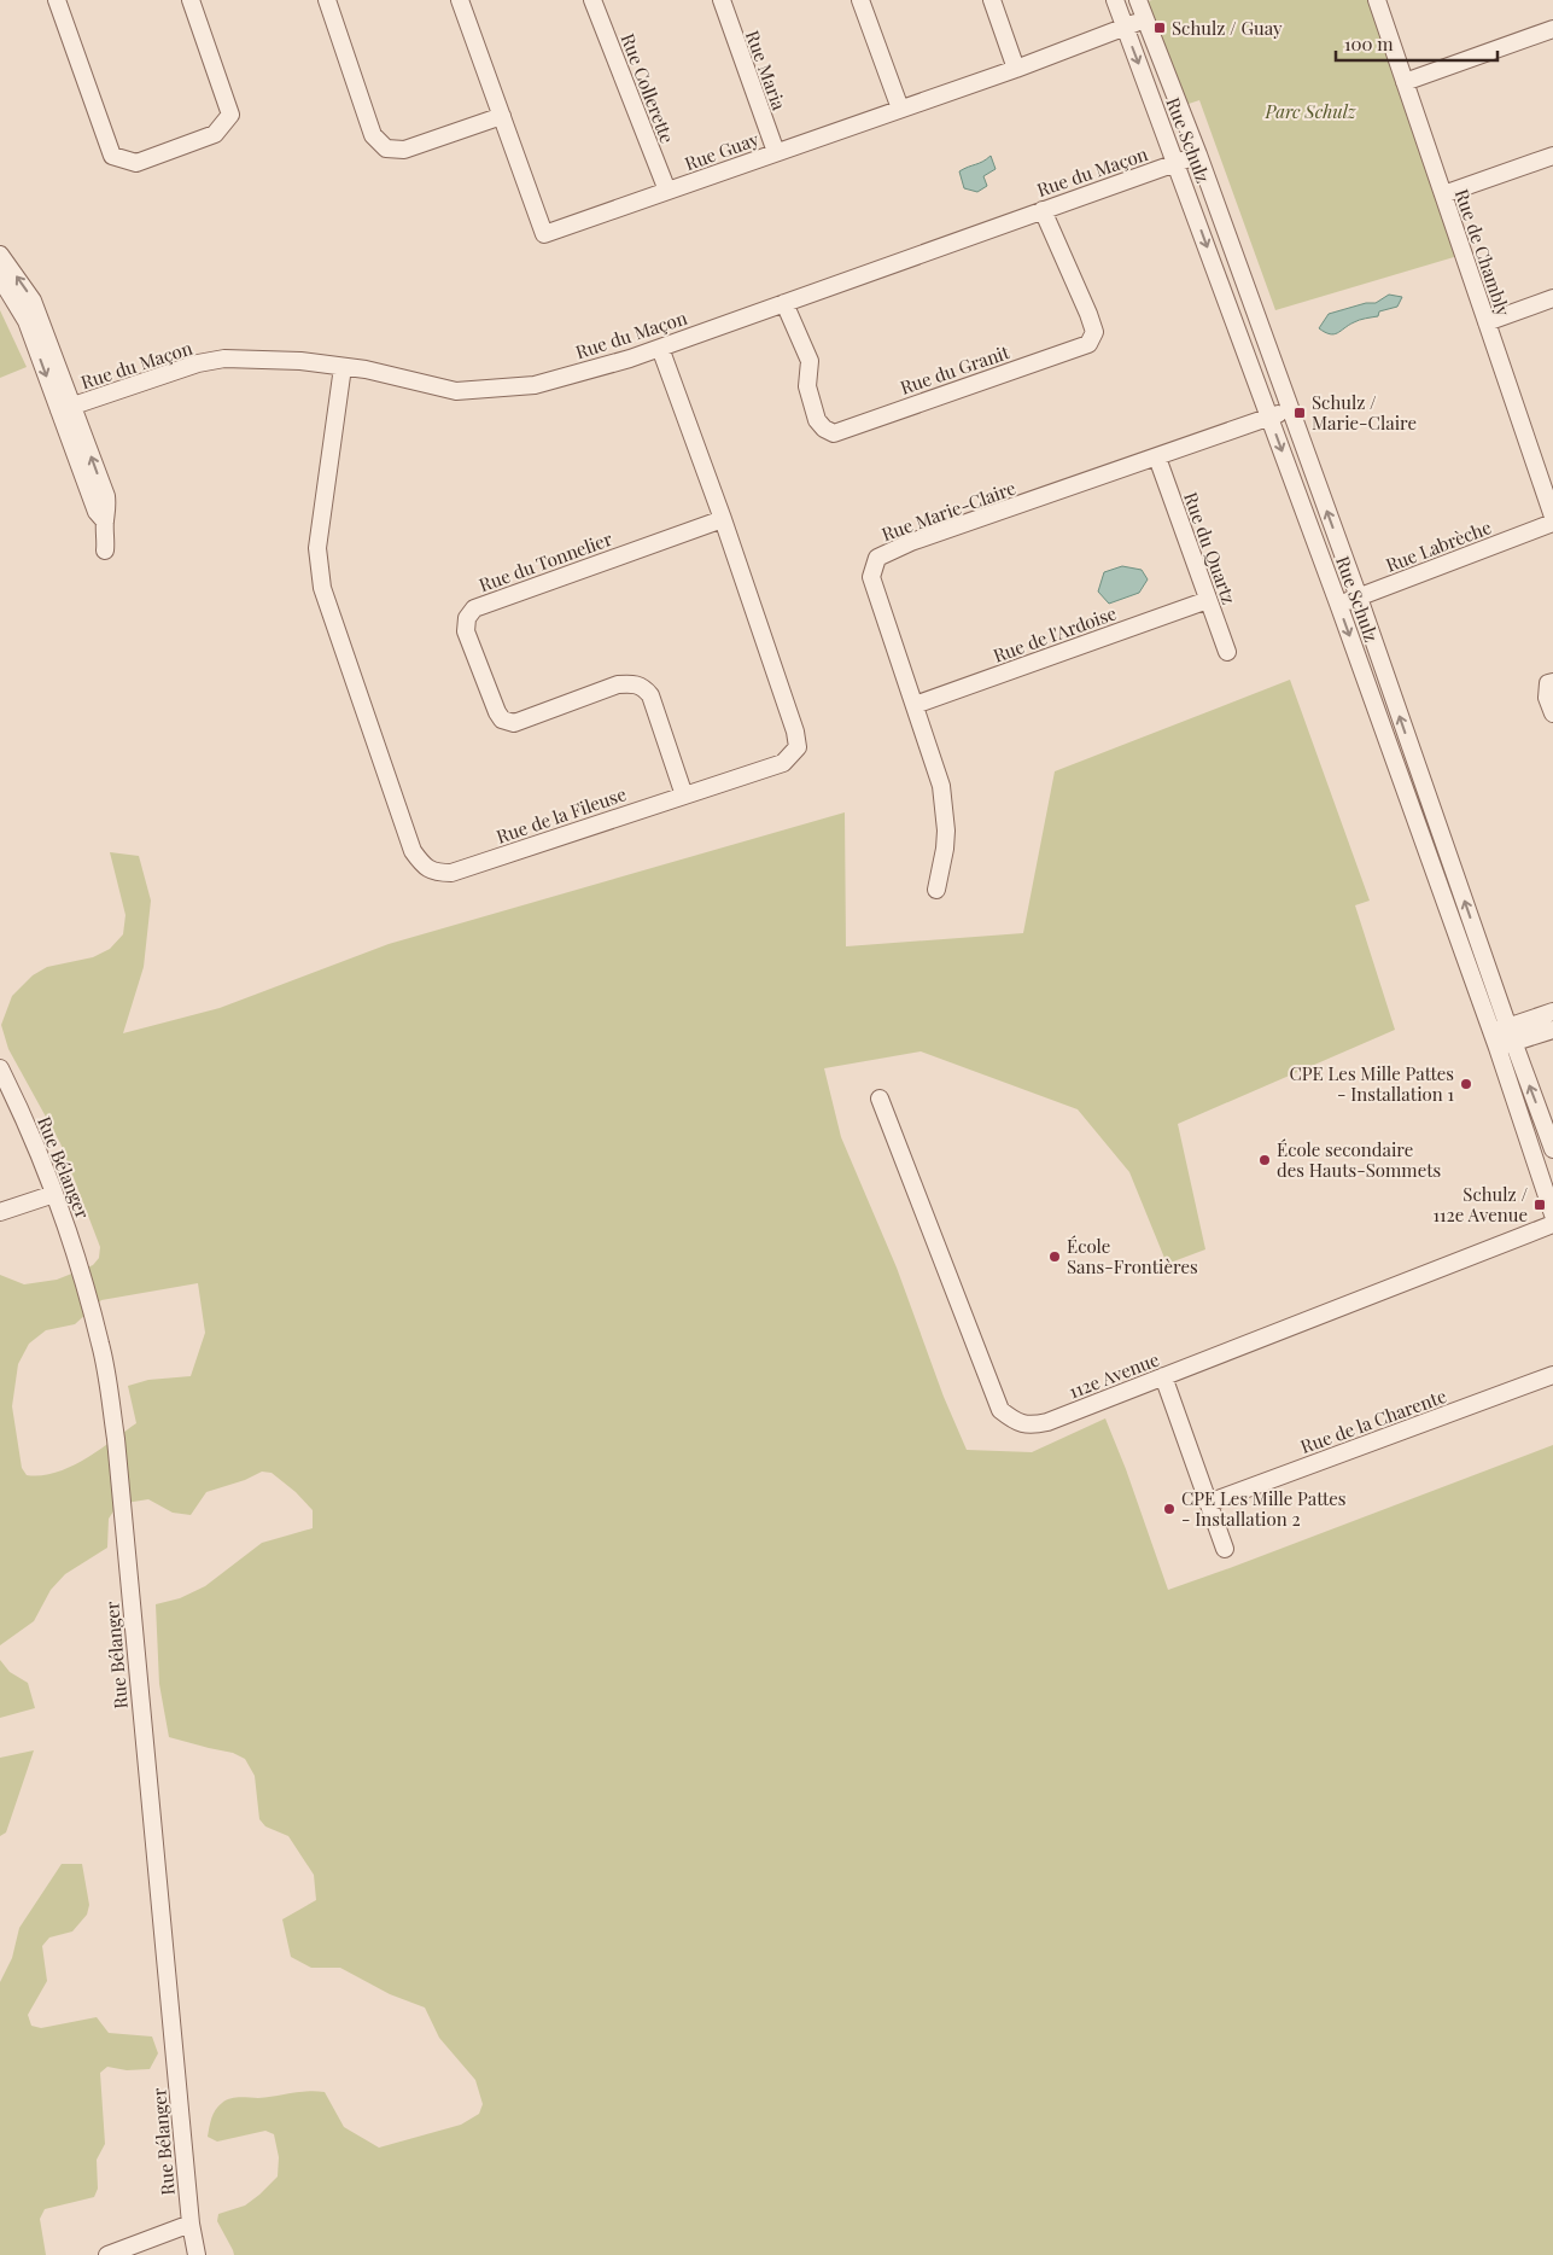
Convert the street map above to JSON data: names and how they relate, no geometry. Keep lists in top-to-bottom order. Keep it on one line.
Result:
{"streets":{"street":["Rue Maria","Rue Collerette","Rue Schulz","Rue Guay","Rue du Maçon","Rue de Chambly","Rue du Granit","Rue Marie-Claire","Rue Labrèche","Rue du Quartz","Rue du Tonnelier","Rue de l'Ardoise","Rue de la Fileuse","Rue Bélanger","112e Avenue","Rue de la Charente"]},"crossings":[["Rue Maria","Rue Guay"],["Rue Collerette","Rue Guay"],["Rue Schulz","Rue Guay"],["Rue Schulz","Rue du Maçon"],["Rue Schulz","Rue Marie-Claire"],["Rue Schulz","Rue Labrèche"],["Rue du Maçon","Rue du Granit"],["Rue du Maçon","Rue de la Fileuse"],["Rue Marie-Claire","Rue du Quartz"],["Rue Marie-Claire","Rue de l'Ardoise"],["Rue du Quartz","Rue de l'Ardoise"],["Rue du Tonnelier","Rue de la Fileuse"]],"parks":["Parc Schulz"],"places":{"transit":["Schulz / Guay","Schulz / Marie-Claire","Schulz / 112e Avenue"],"other":["CPE Les Mille Pattes - Installation 1","École secondaire des Hauts-Sommets","École Sans-Frontières","CPE Les Mille Pattes - Installation 2"]},"scale_bar":"100 m"}
